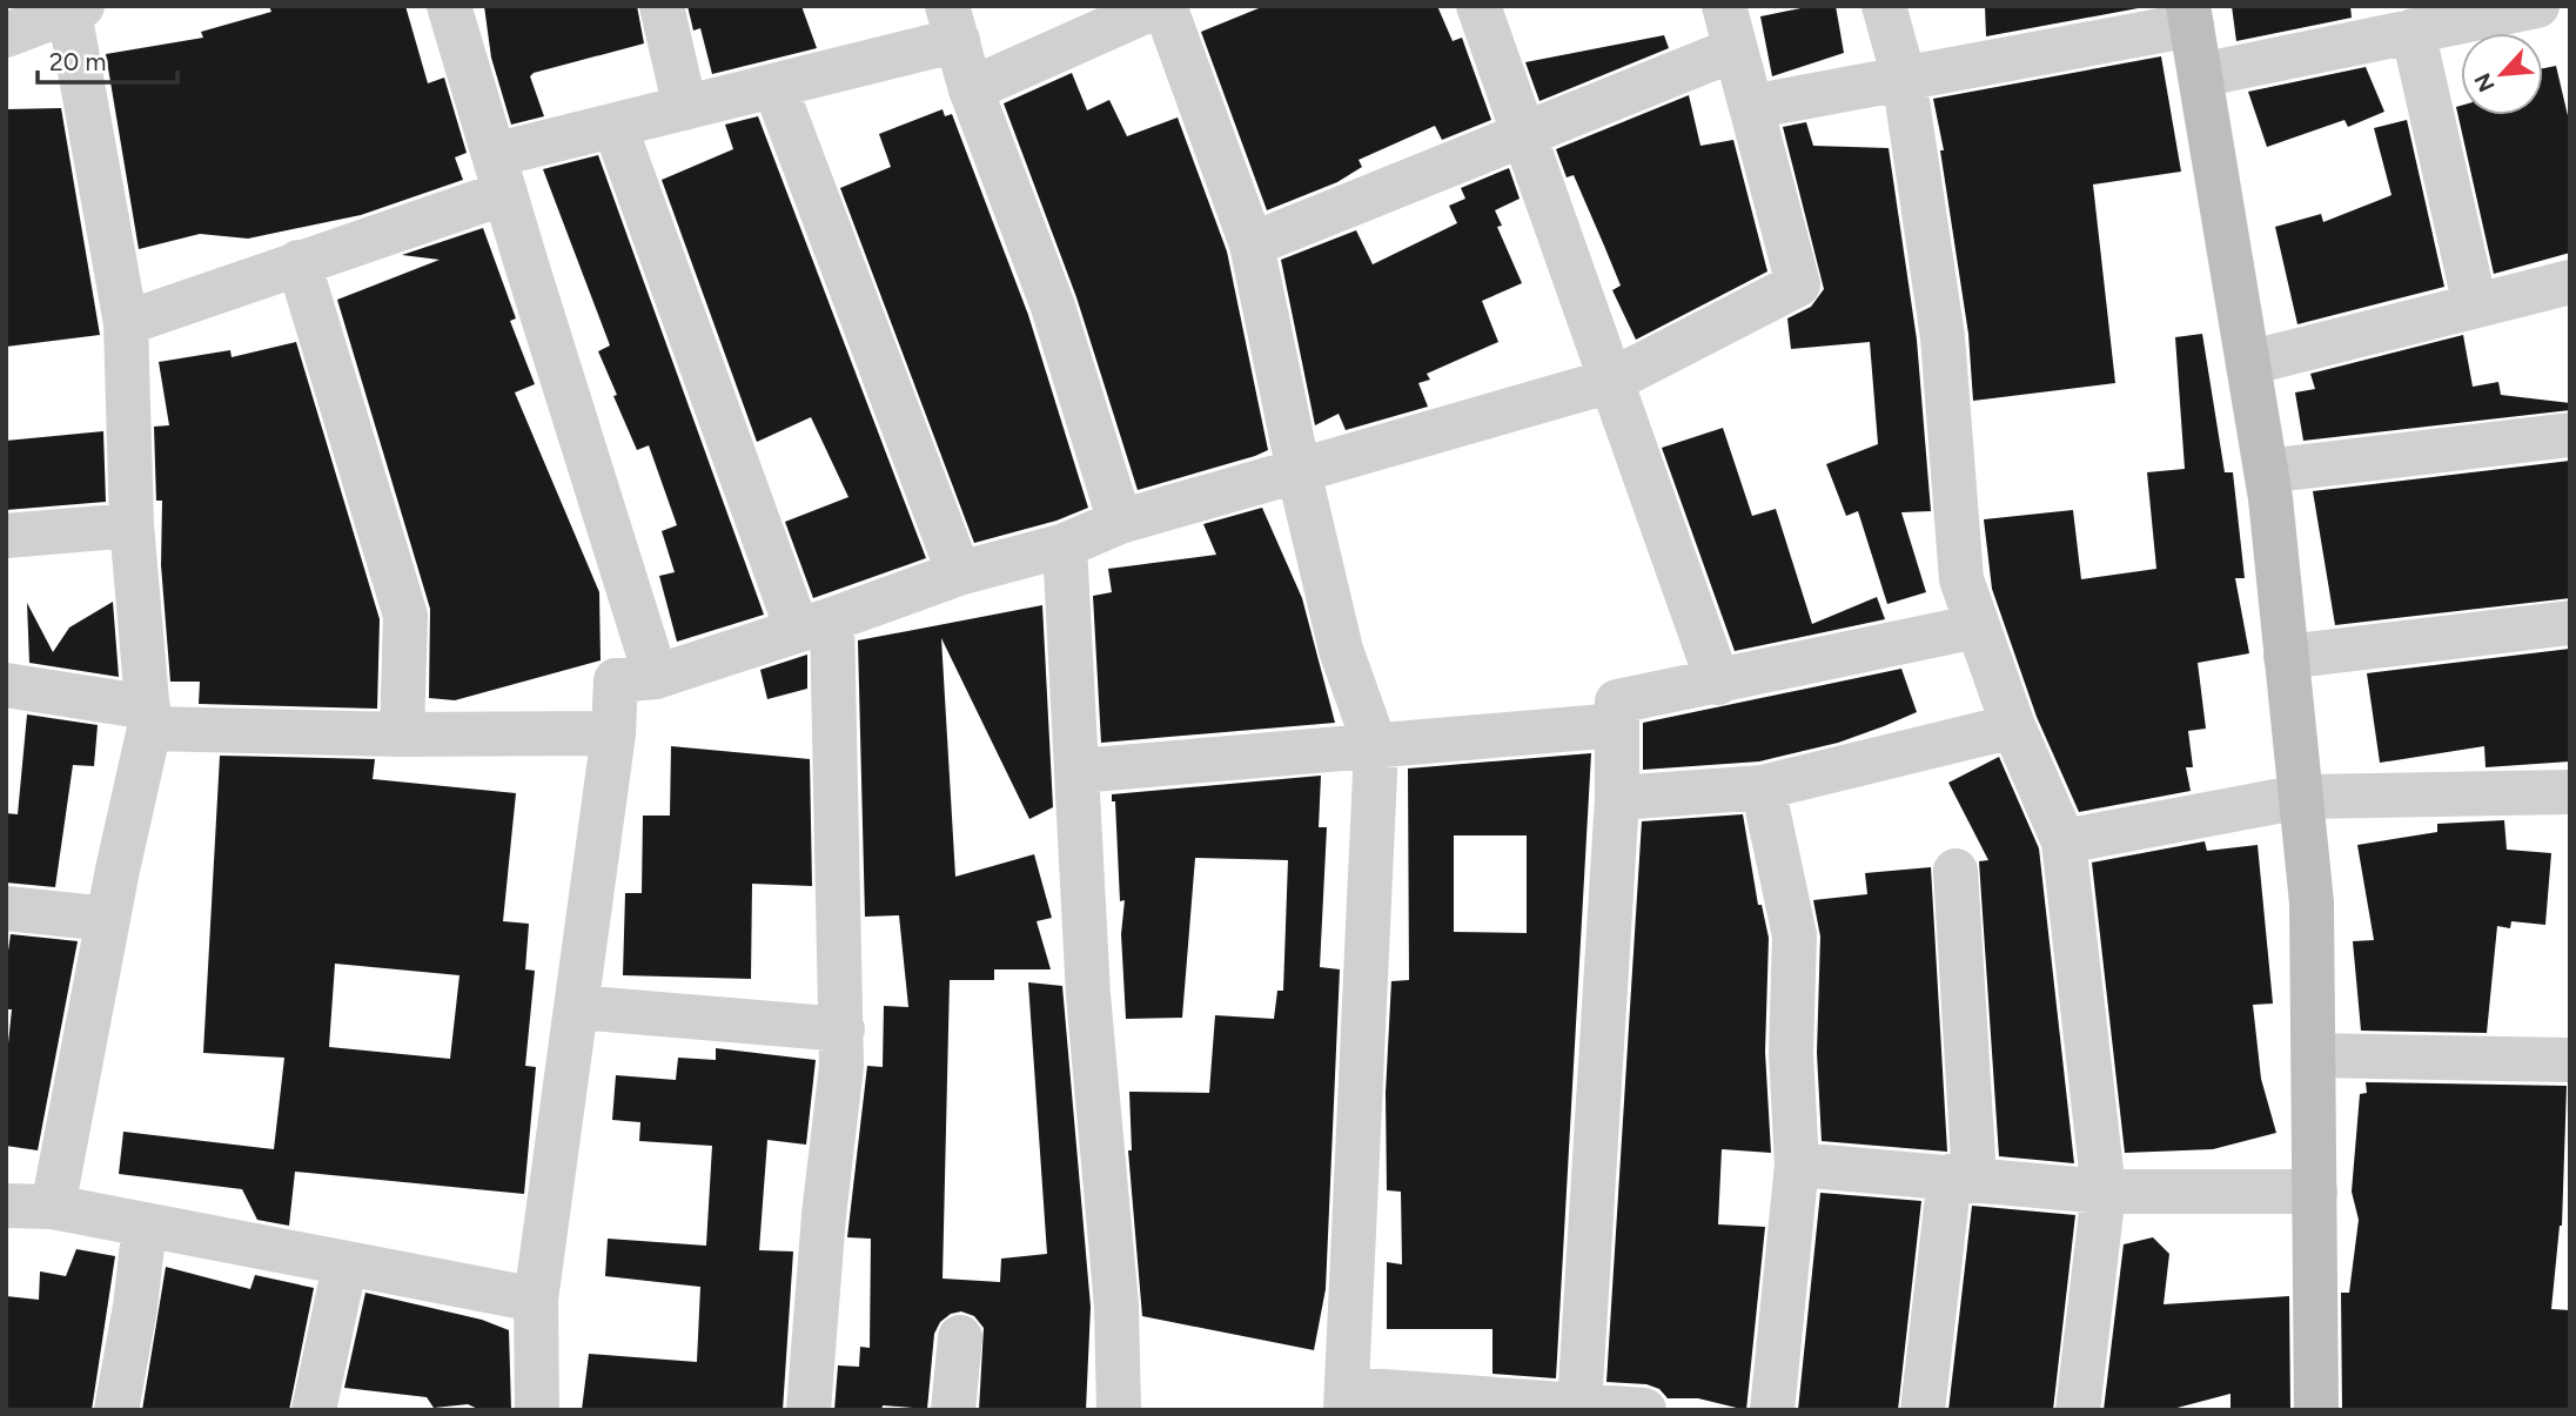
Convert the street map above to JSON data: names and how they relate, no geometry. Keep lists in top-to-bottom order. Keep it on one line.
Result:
{"scale_bar":"20 m","north":"bottom left"}
